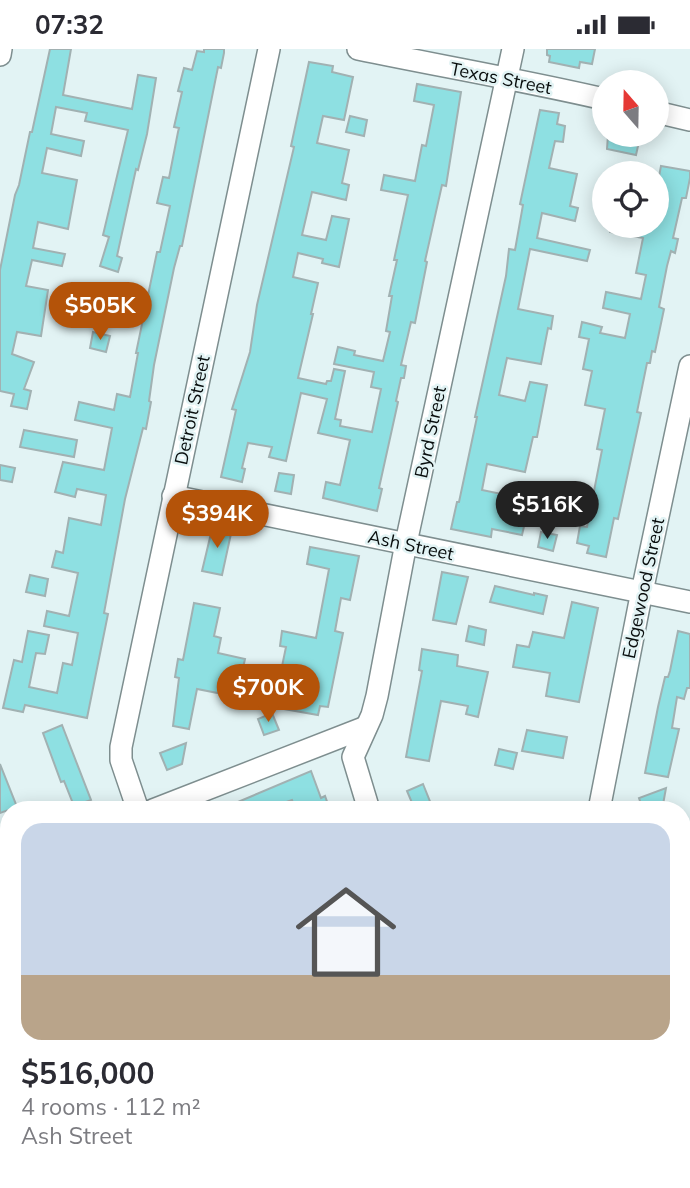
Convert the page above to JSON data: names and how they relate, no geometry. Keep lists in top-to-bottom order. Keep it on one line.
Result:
{"streets":{"street":["Texas Street","Detroit Street","Byrd Street","Ash Street","Edgewood Street"]},"crossings":[["Texas Street","Byrd Street"],["Detroit Street","Ash Street"],["Byrd Street","Ash Street"],["Ash Street","Edgewood Street"]],"north":"top","page":{"status":"07:32","price":["$505K","$516K","$394K","$700K"],"list":[{"name":"$516,000","note":"4 rooms · 112 m² · Ash Street"}]}}
